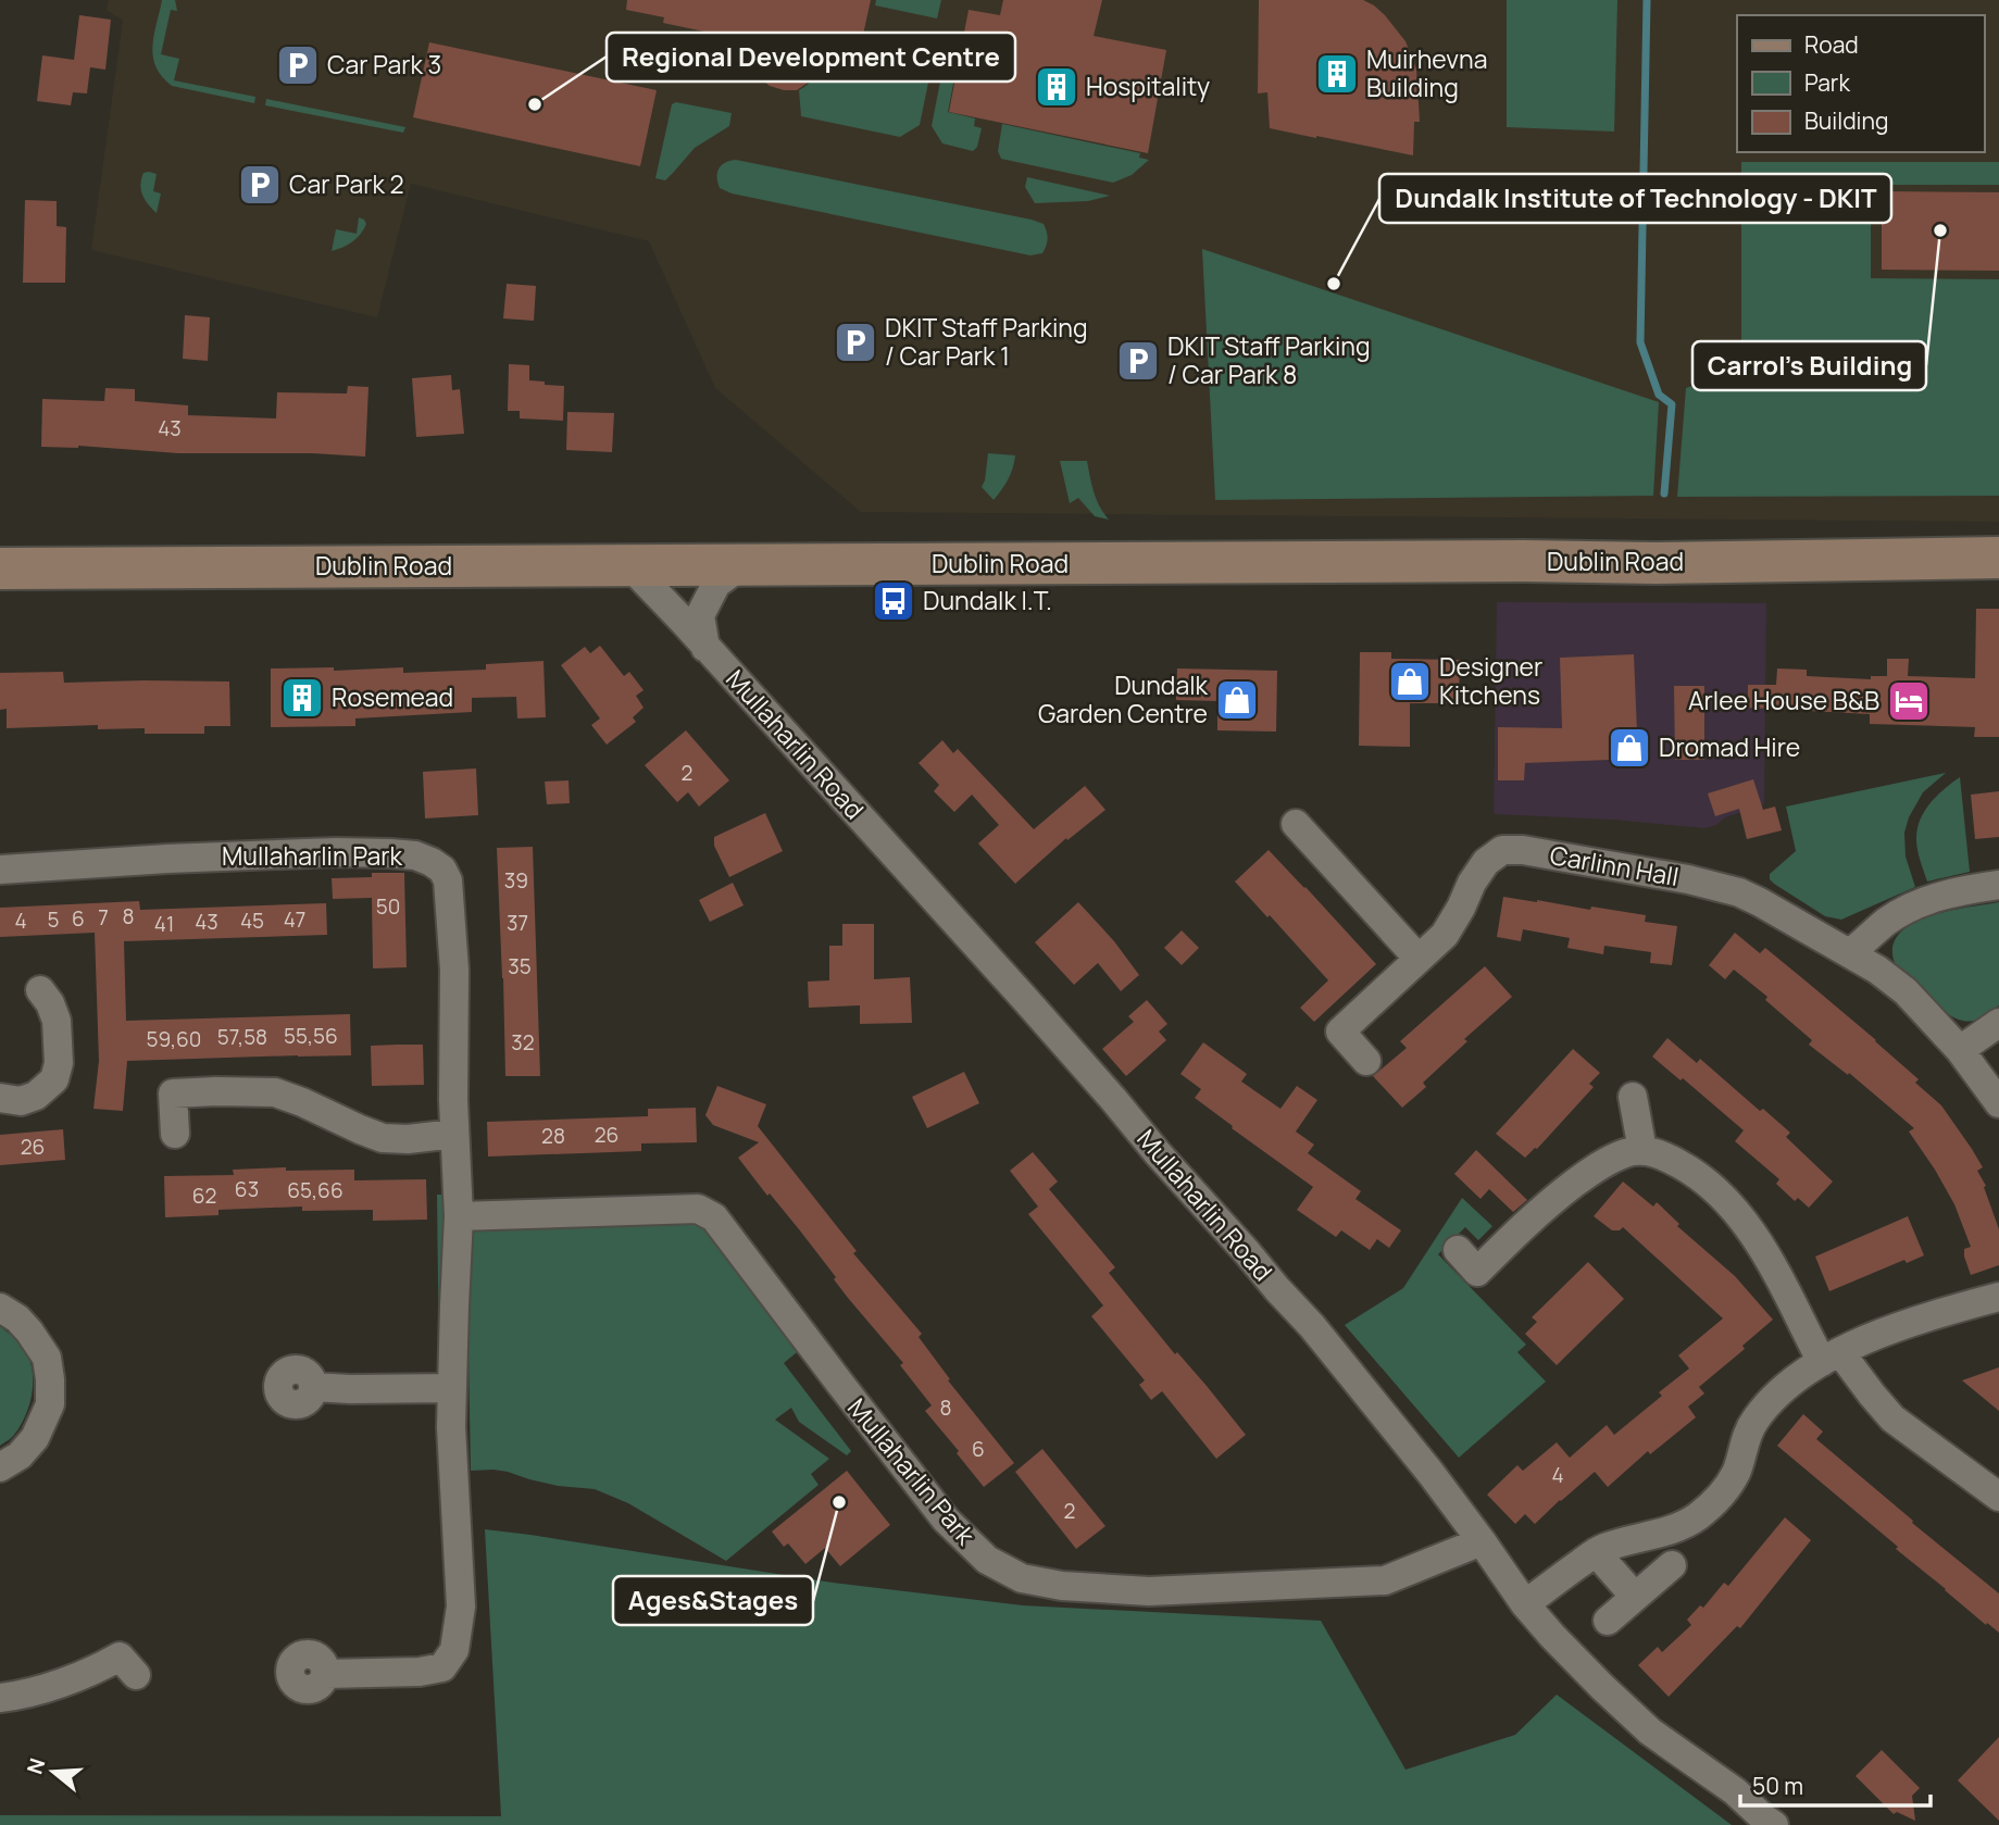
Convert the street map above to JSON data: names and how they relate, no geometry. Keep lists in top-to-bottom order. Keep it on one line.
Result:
{"streets":{"main road":["Dublin Road"],"street":["Mullaharlin Road","Mullaharlin Park","Carlinn Hall"]},"crossings":[["Dublin Road","Mullaharlin Road"],["Mullaharlin Road","Mullaharlin Park"]],"places":{"parking":["Car Park 3","Car Park 2","DKIT Staff Parking / Car Park 1","DKIT Staff Parking / Car Park 8"],"building":["Muirhevna Building","Hospitality","Rosemead"],"other":["Regional Development Centre","Carrol's Building","Dundalk Institute of Technology - DKIT","Ages&Stages"],"bus stop":["Dundalk I.T."],"shop":["Designer Kitchens","Dundalk Garden Centre","Dromad Hire"],"hotel":["Arlee House B&B"]},"house_numbers":["43","2","39","50","8","7","6","5","47","4","45","43","37","41","35","55,56","57,58","59,60","32","26","28","26","63","65,66","62","8","6","4","2"],"legend":["Road","Park","Building"],"scale_bar":"50 m","north":"left"}
